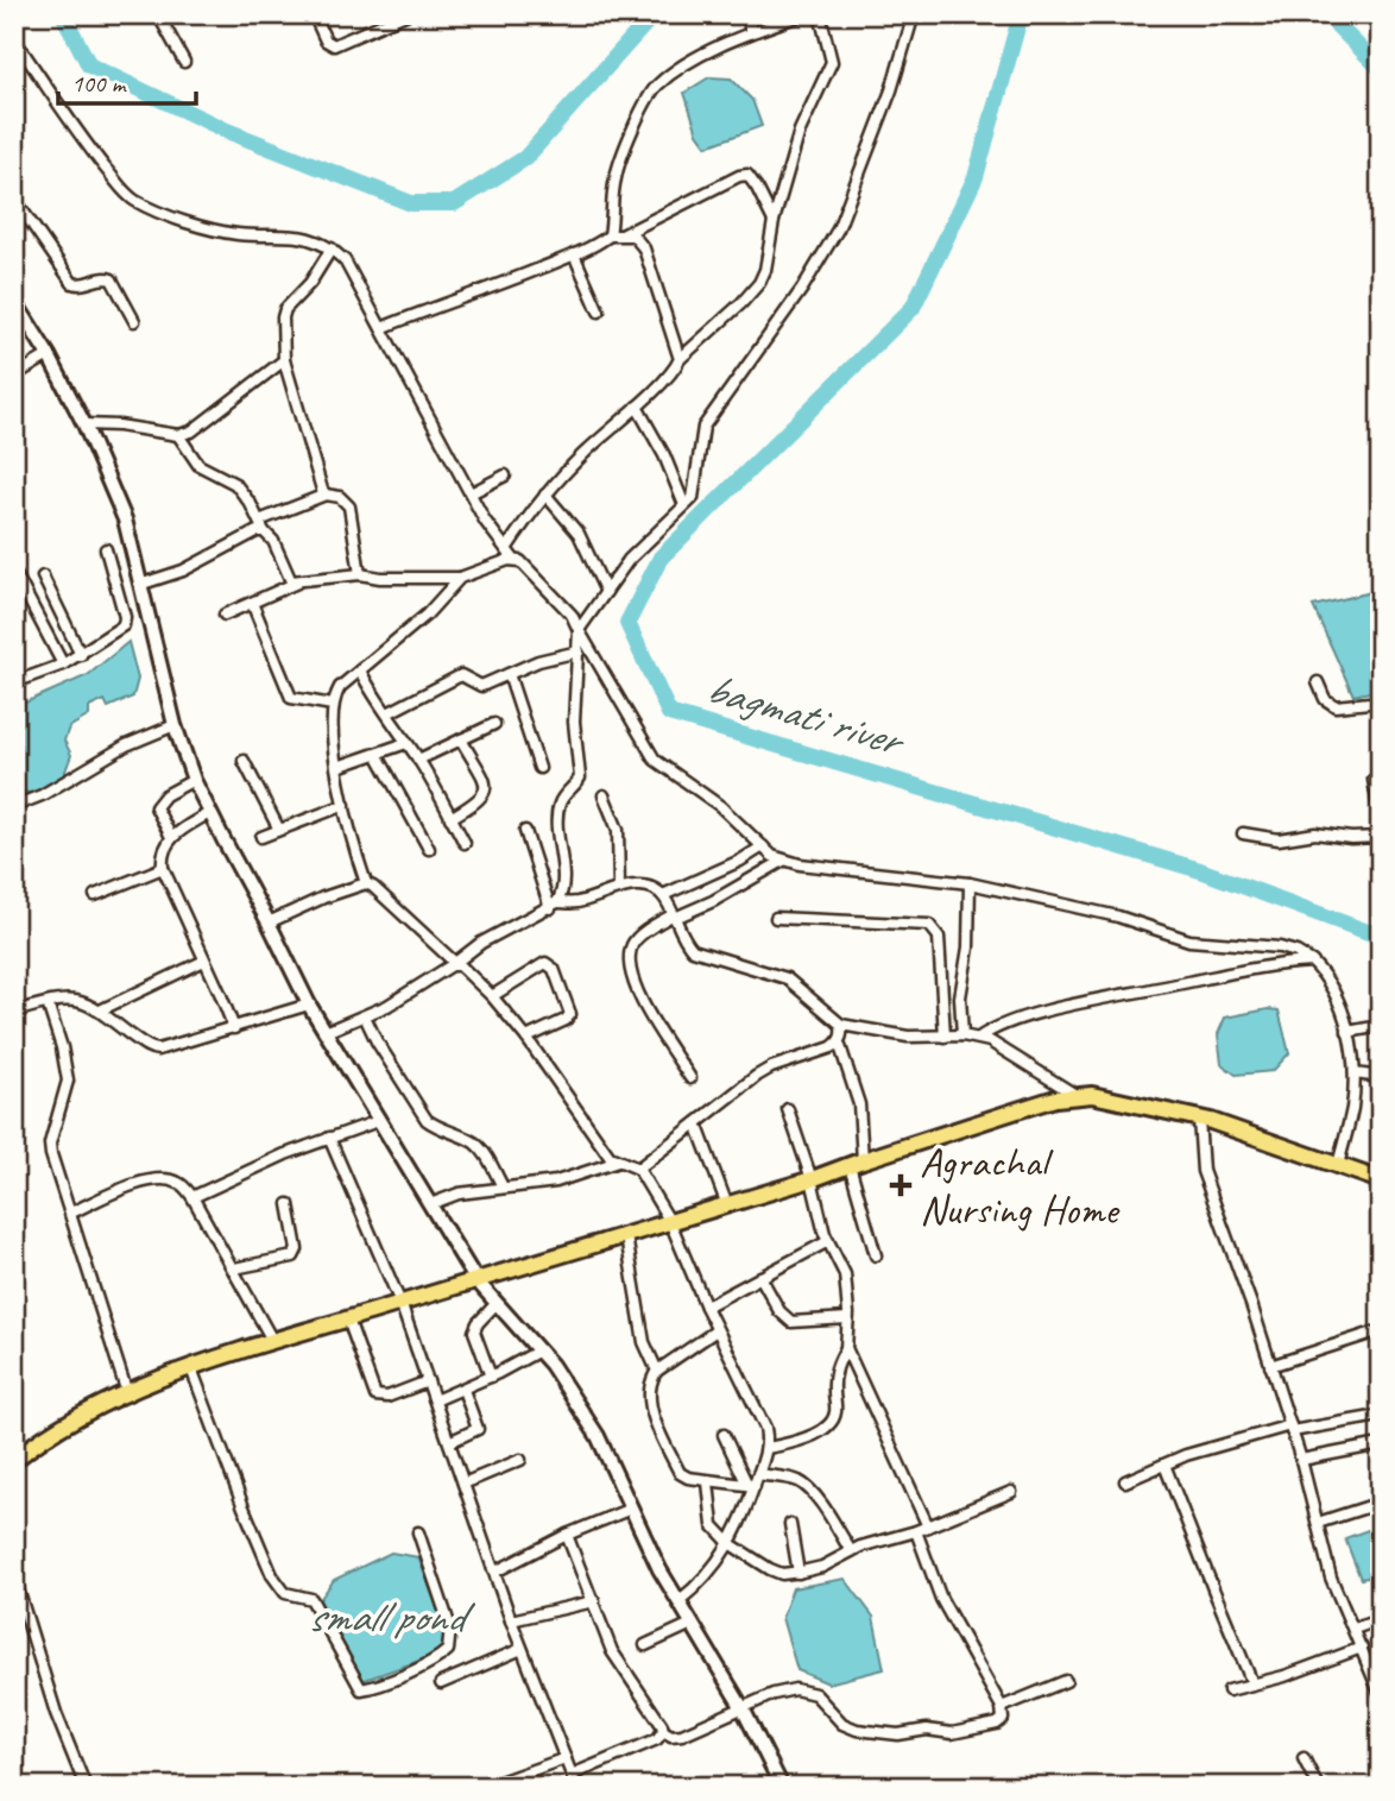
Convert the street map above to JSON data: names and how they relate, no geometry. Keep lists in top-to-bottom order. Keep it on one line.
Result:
{"water":["bagmati river","small pond"],"places":{"health":["Agrachal Nursing Home"]},"scale_bar":"100 m"}
